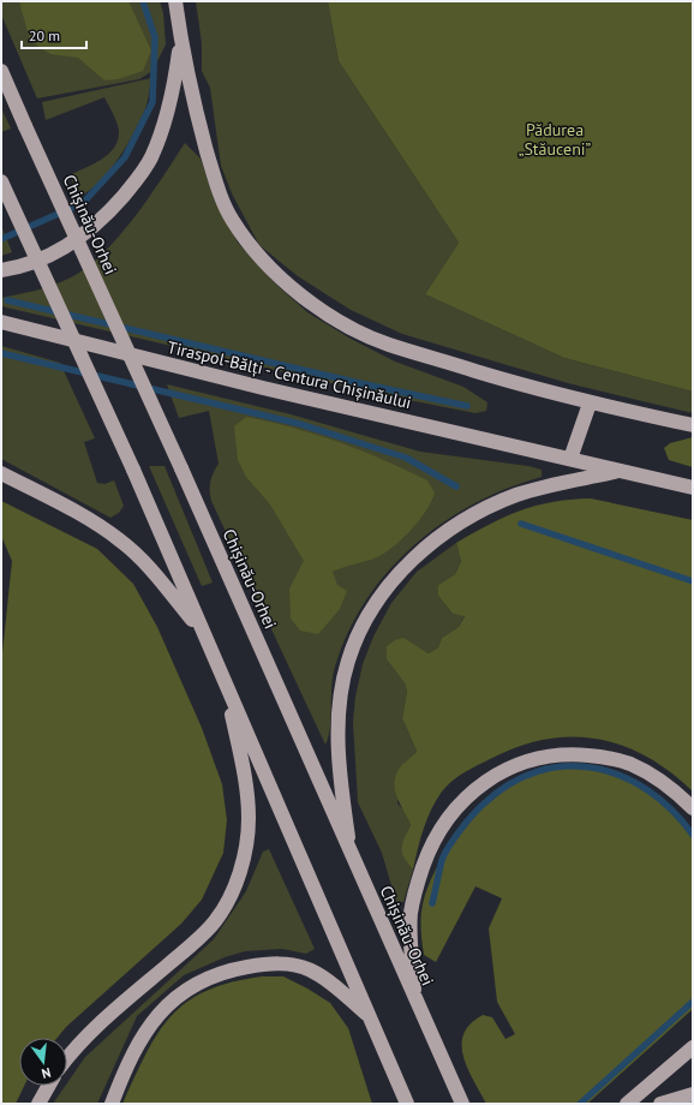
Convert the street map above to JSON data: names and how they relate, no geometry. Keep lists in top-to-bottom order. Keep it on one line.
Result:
{"streets":{"highway":["Chișinău-Orhei","Tiraspol-Bălți - Centura Chișinăului"]},"parks":["Pădurea „Stăuceni”"],"scale_bar":"20 m","north":"bottom"}
